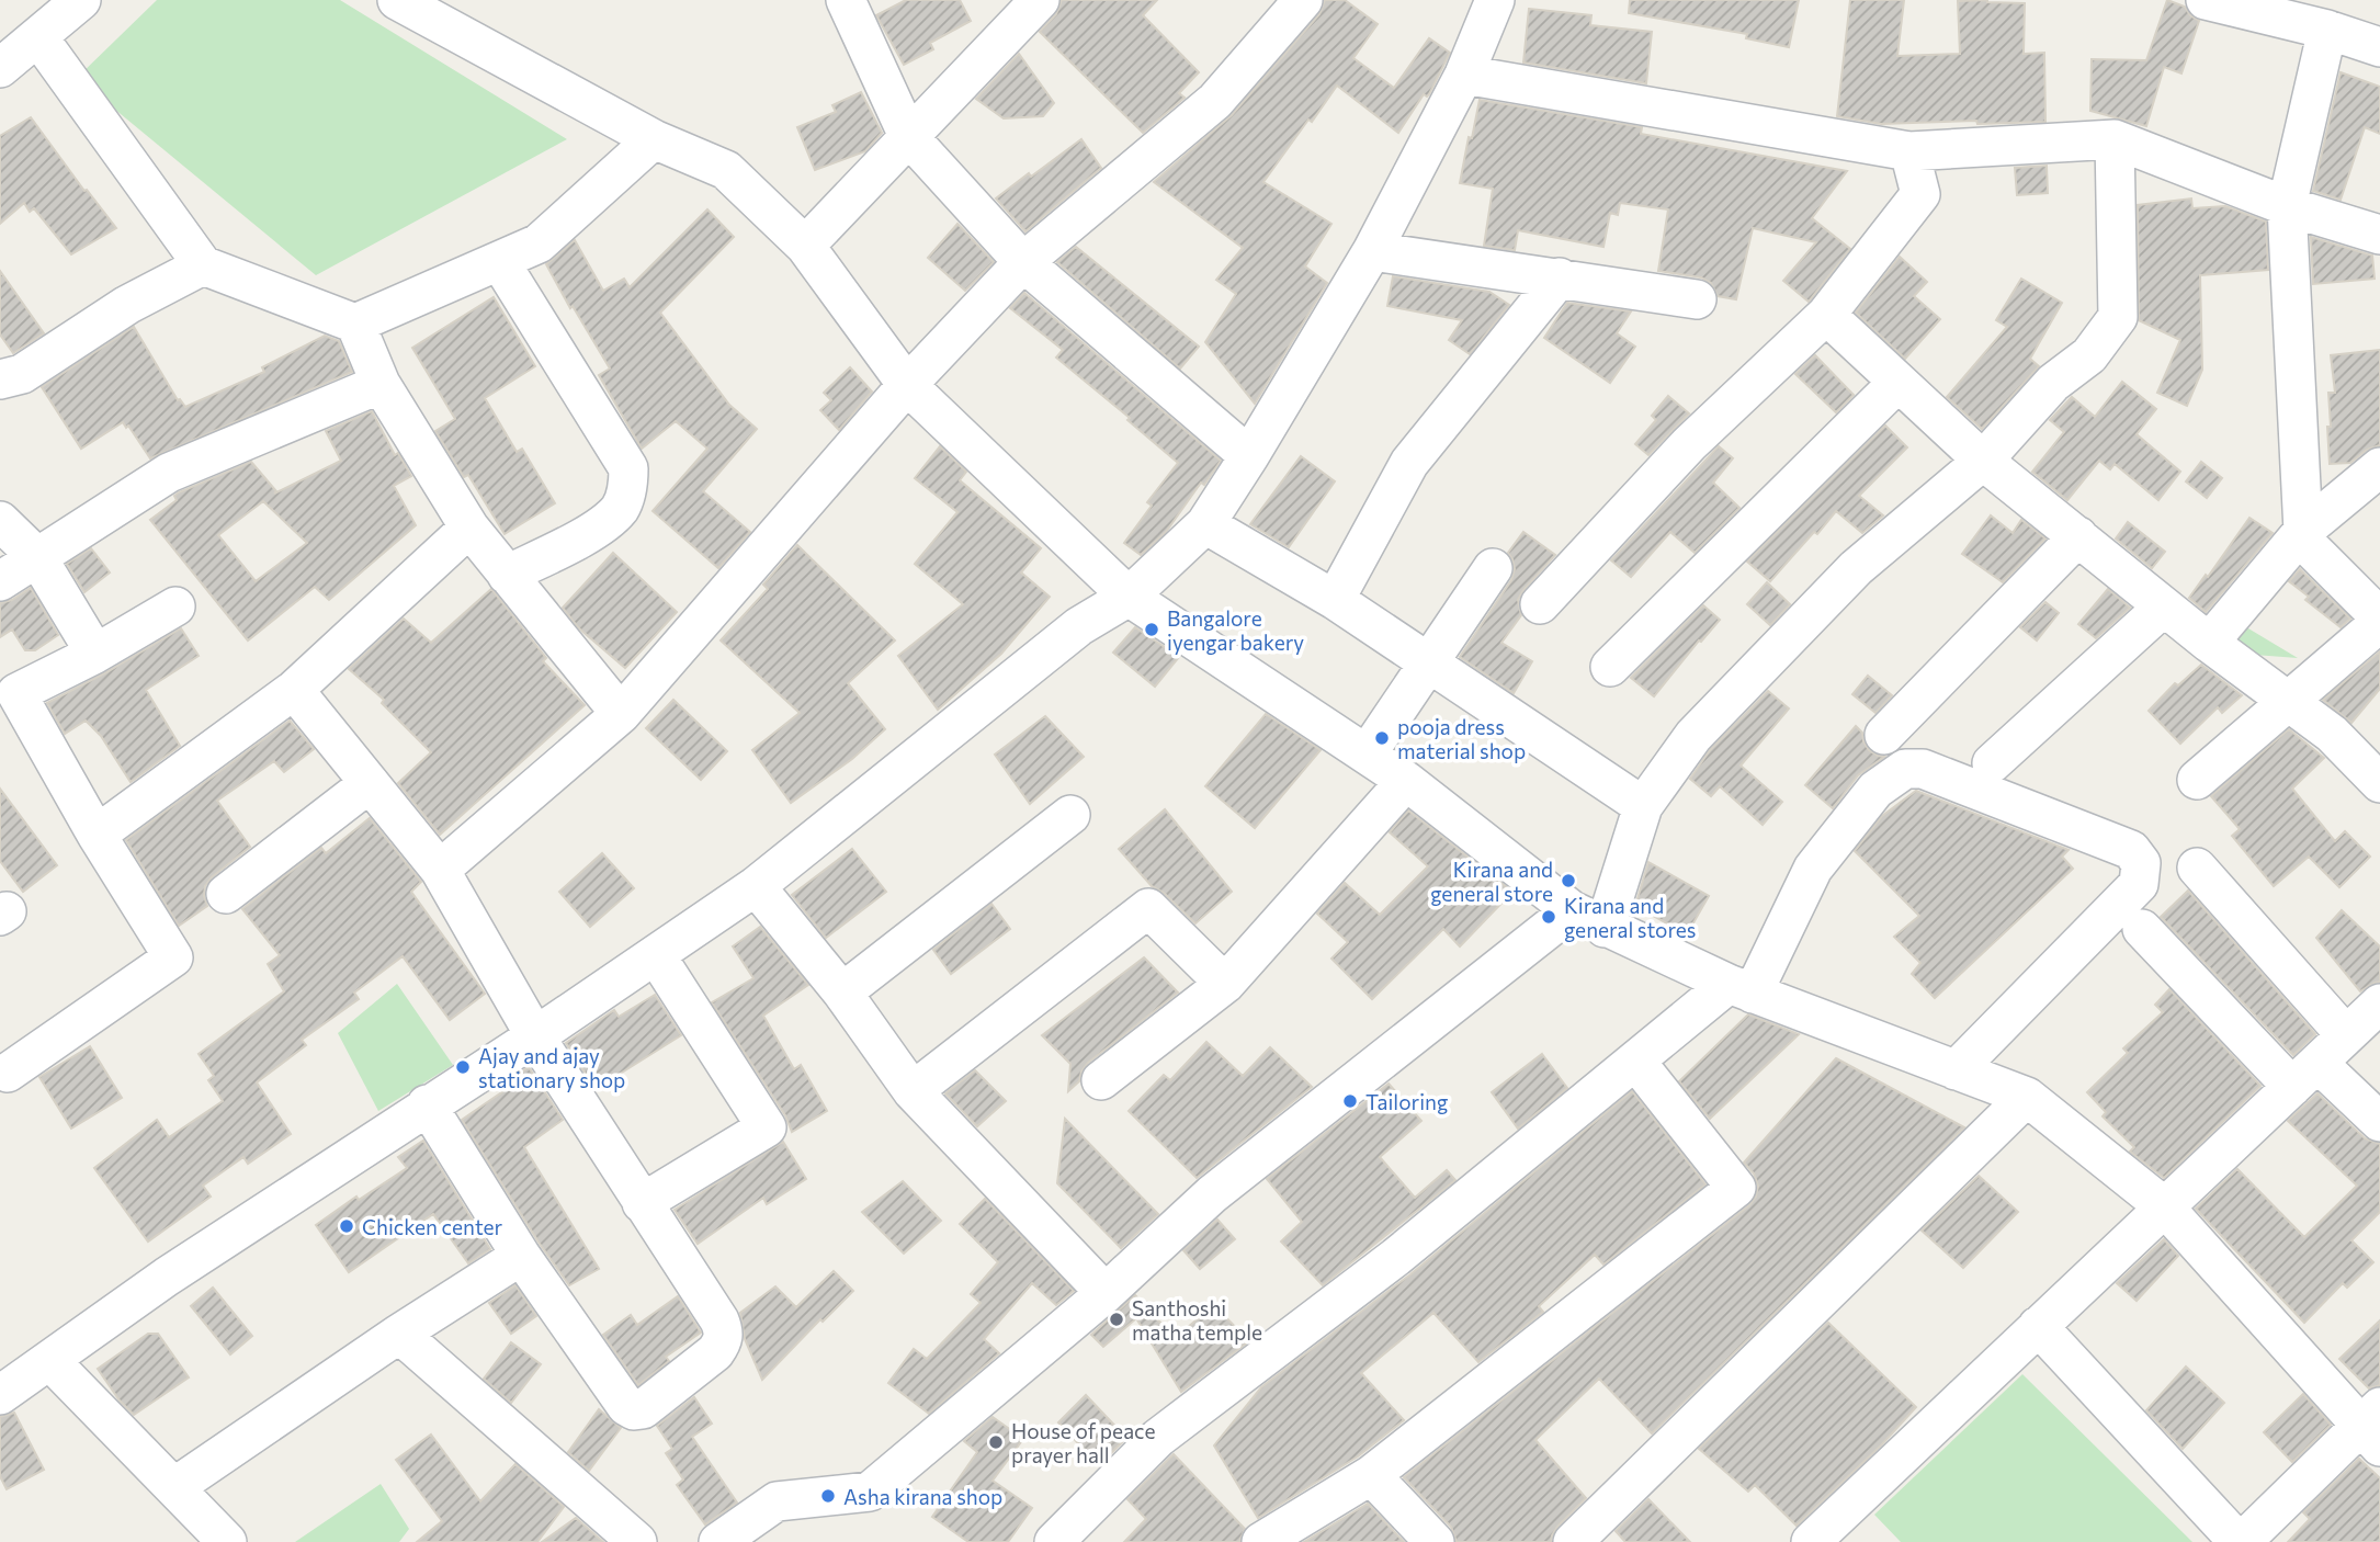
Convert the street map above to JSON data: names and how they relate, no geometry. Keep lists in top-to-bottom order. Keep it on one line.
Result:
{"places":["Bangalore iyengar bakery","pooja dress material shop","Kirana and general store","Kirana and general stores","Ajay and ajay stationary shop","Tailoring","Chicken center","Santhoshi matha temple","House of peace prayer hall","Asha kirana shop"]}
